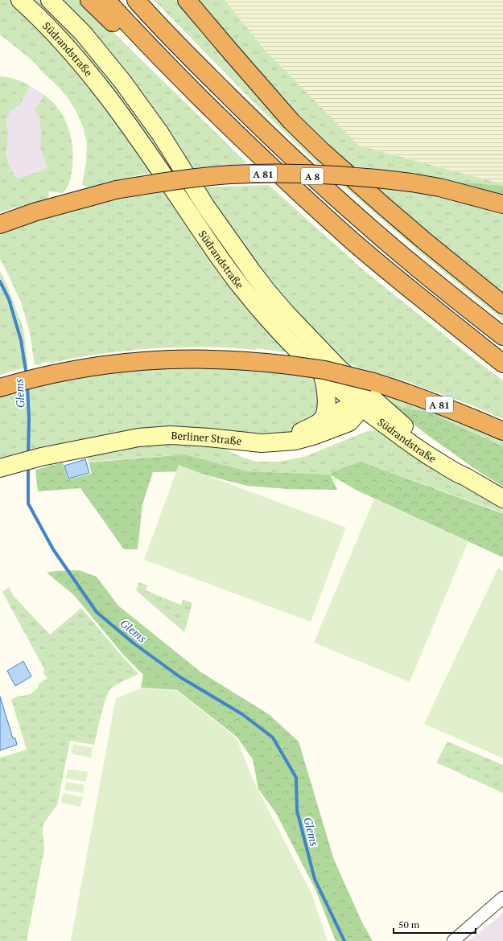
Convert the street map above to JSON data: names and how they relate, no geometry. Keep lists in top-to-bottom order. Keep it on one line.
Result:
{"streets":{"highway":["A 81","A 8"],"main road":["Südrandstraße","Berliner Straße"]},"crossings":[["Südrandstraße","A 81"],["Südrandstraße","Berliner Straße"],["A 81","Berliner Straße"]],"water":["Glems"],"scale_bar":"50 m"}
